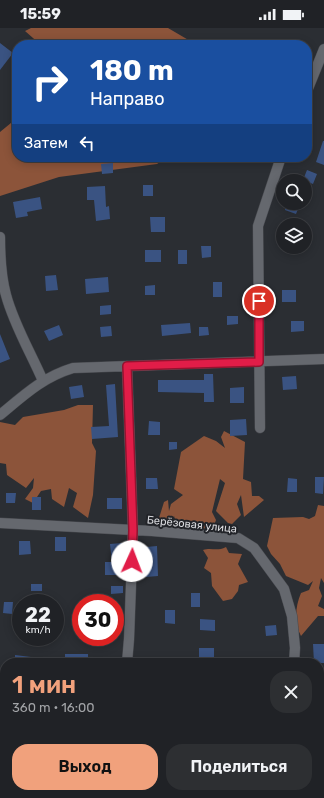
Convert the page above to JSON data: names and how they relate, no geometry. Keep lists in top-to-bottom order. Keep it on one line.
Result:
{"streets":{"street":["Берёзовая улица"]},"page":{"status":"15:59","turn":["180 m","Направо"],"then":"Затем","speed":"22 km/h","limit":"30","heading":["1 мин","360 m · 16:00"],"buttons":["Выход","Поделиться"]}}
